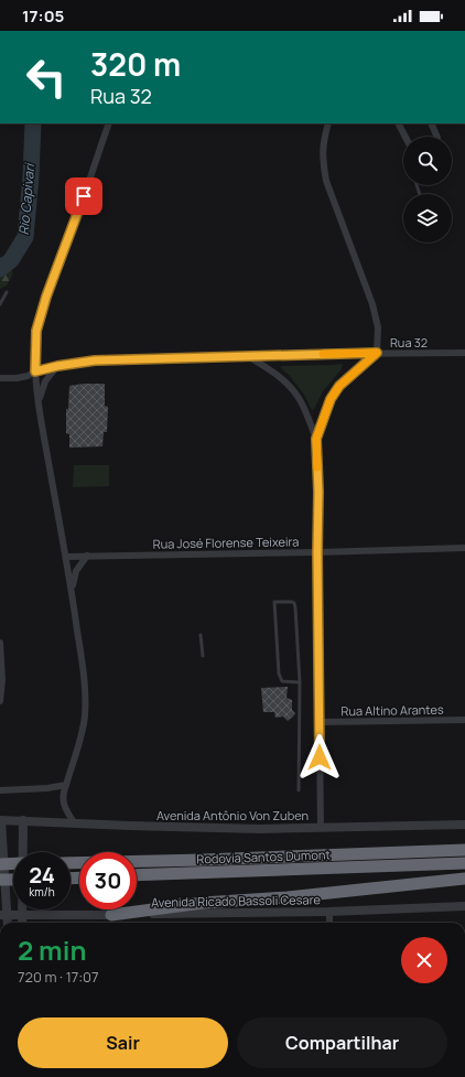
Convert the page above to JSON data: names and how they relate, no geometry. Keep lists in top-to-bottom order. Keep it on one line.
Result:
{"streets":{"highway":["Rodovia Santos Dumont"],"street":["Rua 32","Rua José Florense Teixeira","Rua Altino Arantes","Avenida Antônio Von Zuben","Avenida Ricado Bassoli Cesare"]},"water":["Rio Capivari"],"page":{"status":"17:05","turn":["320 m","Rua 32"],"speed":"24 km/h","limit":"30","heading":["2 min","720 m · 17:07"],"buttons":["Sair","Compartilhar"]}}
